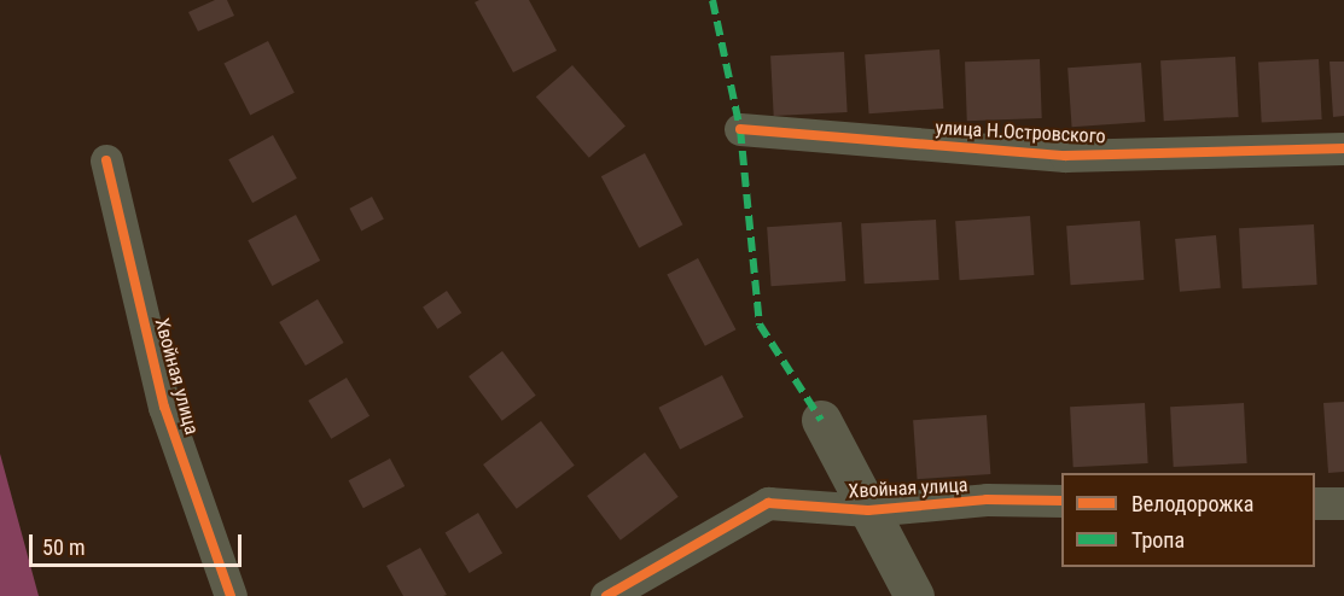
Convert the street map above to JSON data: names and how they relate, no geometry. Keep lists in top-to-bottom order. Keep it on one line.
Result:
{"streets":{"street":["улица Н.Островского","Хвойная улица"]},"legend":["Велодорожка","Тропа"],"scale_bar":"50 m"}
